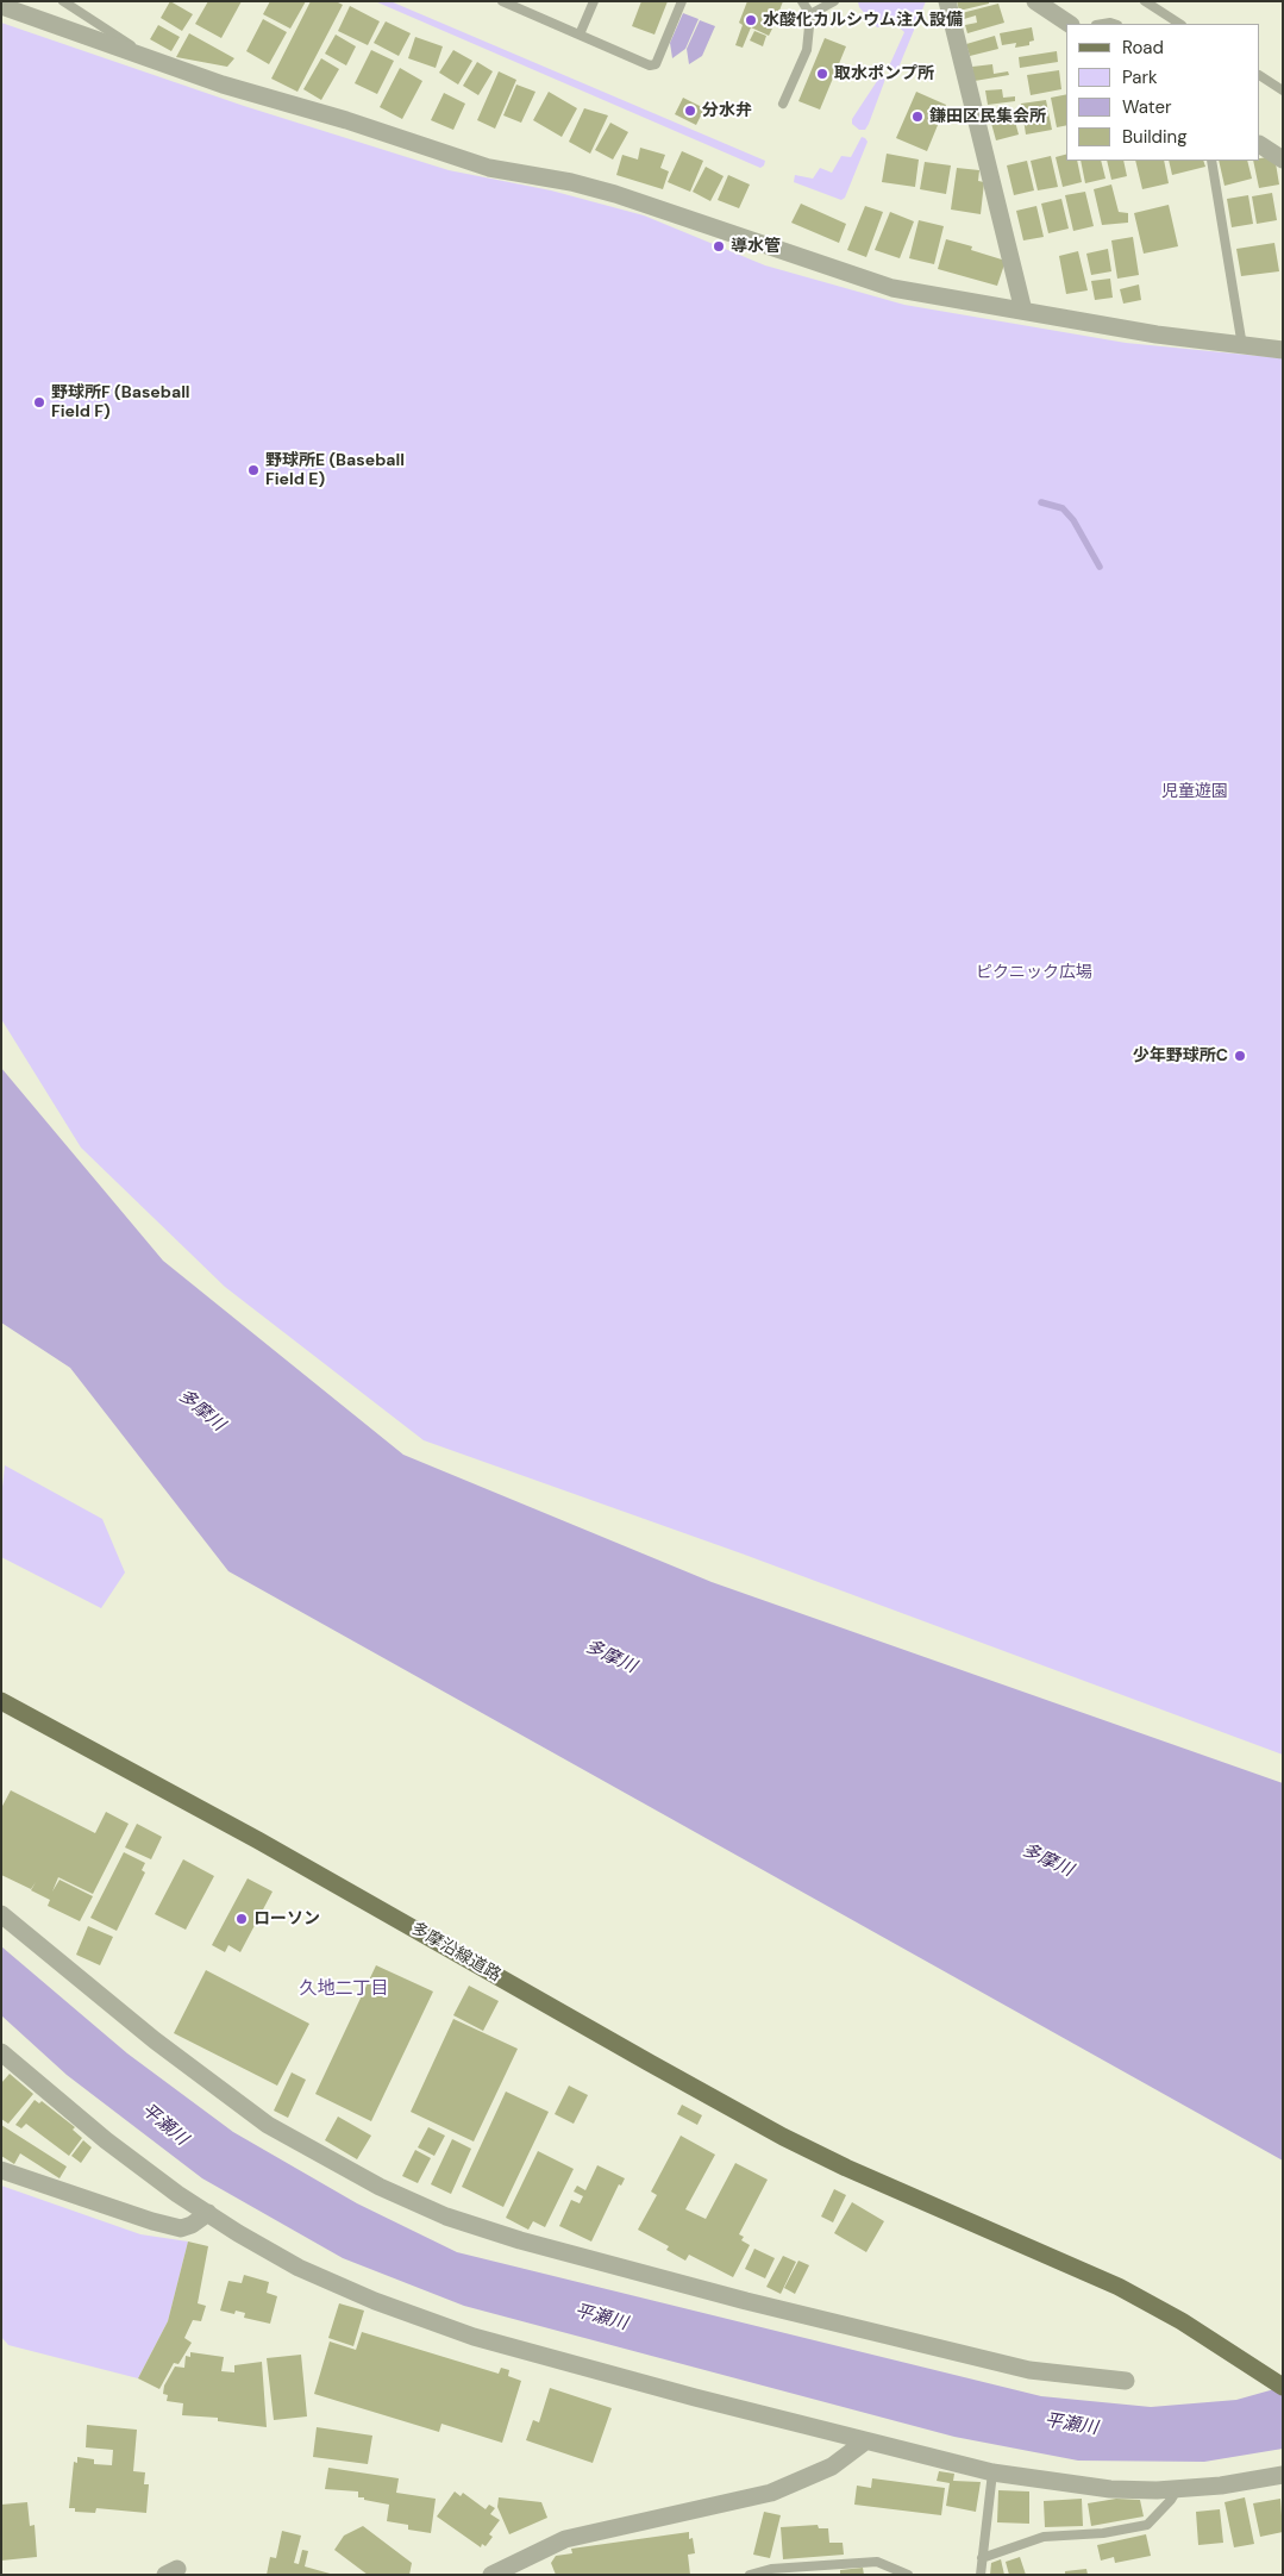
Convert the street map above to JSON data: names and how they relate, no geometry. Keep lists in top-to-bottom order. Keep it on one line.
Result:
{"streets":{"main road":["多摩沿線道路"]},"districts":["久地二丁目"],"water":["多摩川","平瀬川"],"parks":["児童遊園","ピクニック広場"],"places":["水酸化カルシウム注入設備","取水ポンプ所","分水弁","鎌田区民集会所","導水管","野球所F (Baseball Field F)","野球所E (Baseball Field E)","少年野球所C","ローソン"],"legend":["Road","Park","Water","Building"]}
